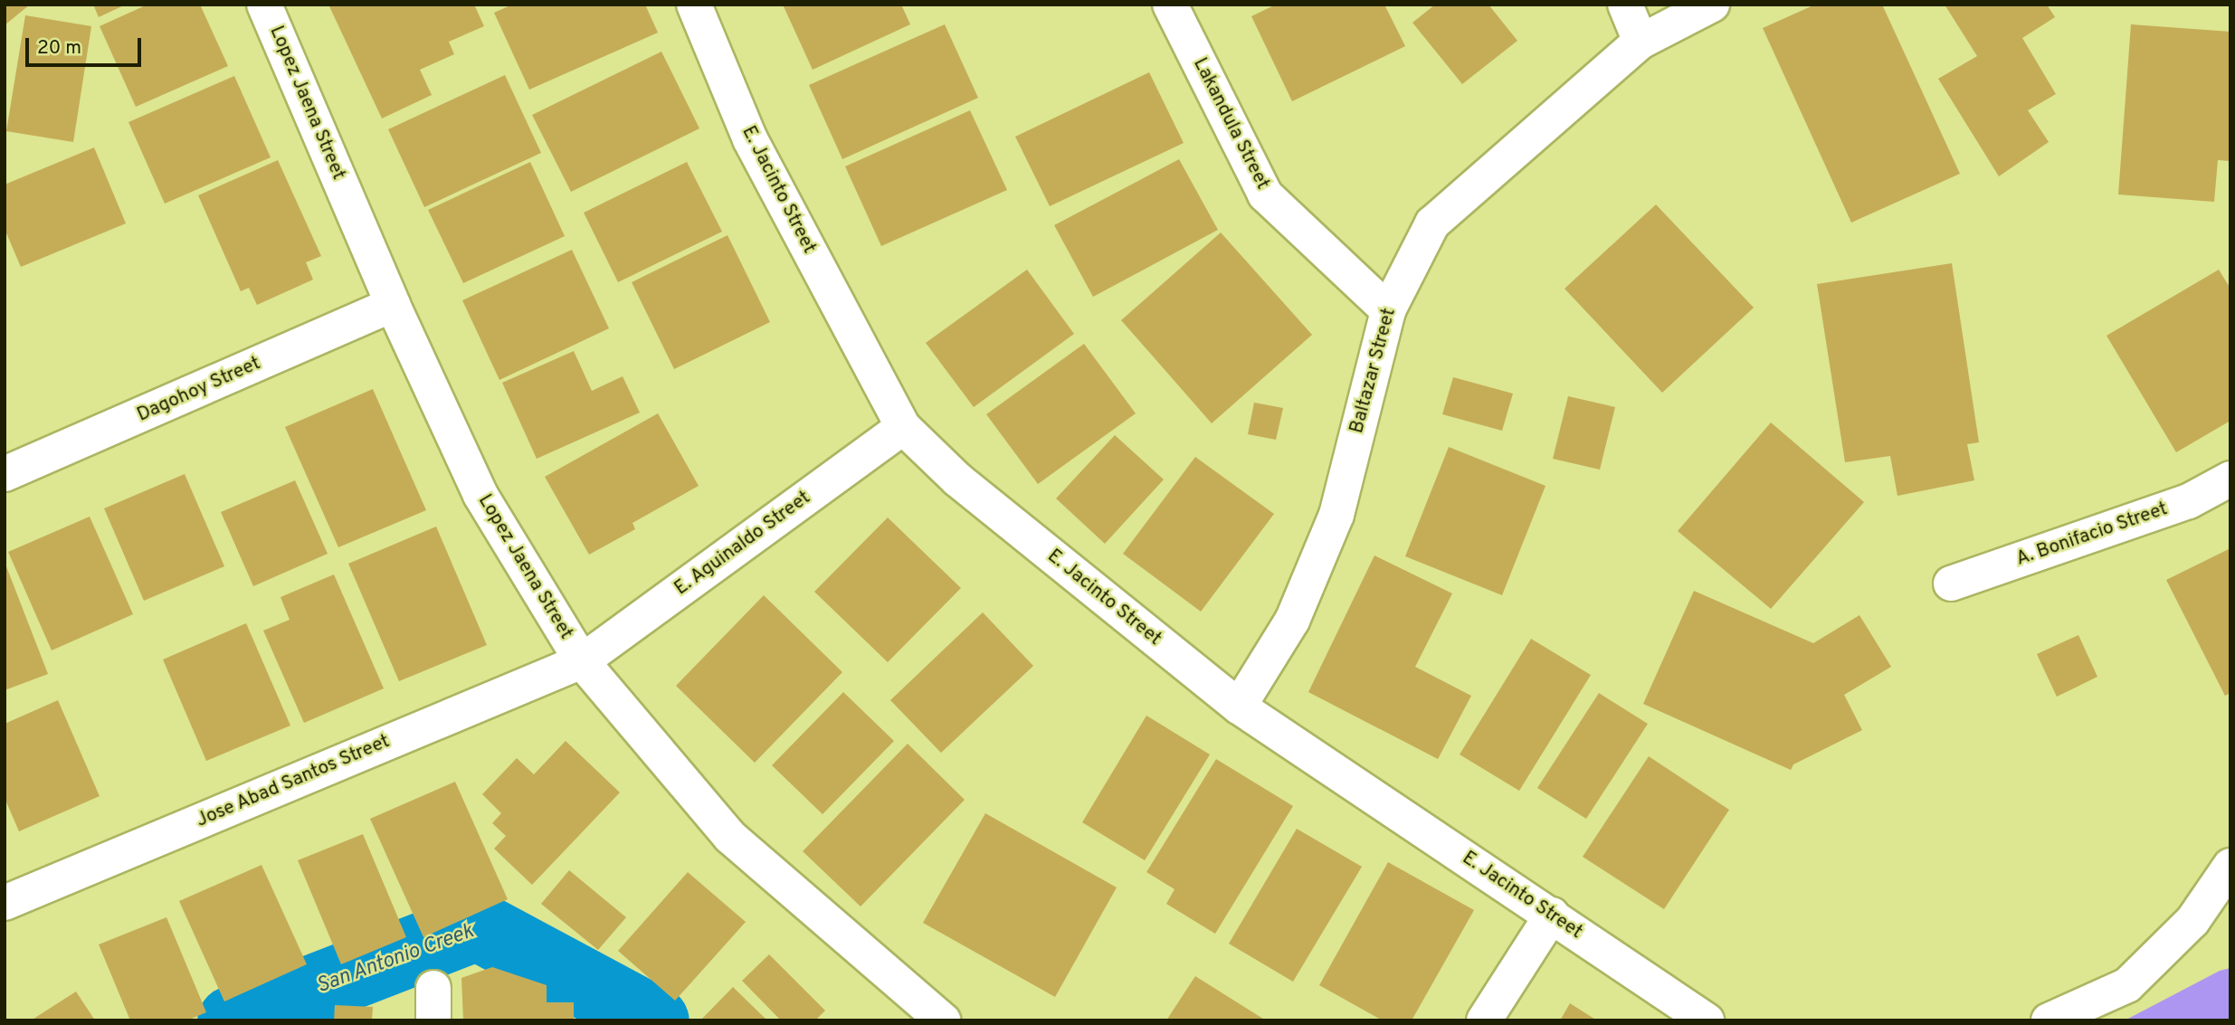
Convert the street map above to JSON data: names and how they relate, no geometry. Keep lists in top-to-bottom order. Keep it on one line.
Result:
{"streets":{"street":["Lopez Jaena Street","Lakandula Street","E. Jacinto Street","Baltazar Street","Dagohoy Street","A. Bonifacio Street","E. Aguinaldo Street","Jose Abad Santos Street"]},"crossings":[["Lopez Jaena Street","Dagohoy Street"],["Lopez Jaena Street","E. Aguinaldo Street"],["Lopez Jaena Street","Jose Abad Santos Street"],["Lakandula Street","Baltazar Street"],["E. Jacinto Street","Baltazar Street"],["E. Jacinto Street","E. Aguinaldo Street"],["E. Aguinaldo Street","Jose Abad Santos Street"]],"water":["San Antonio Creek"],"scale_bar":"20 m"}
